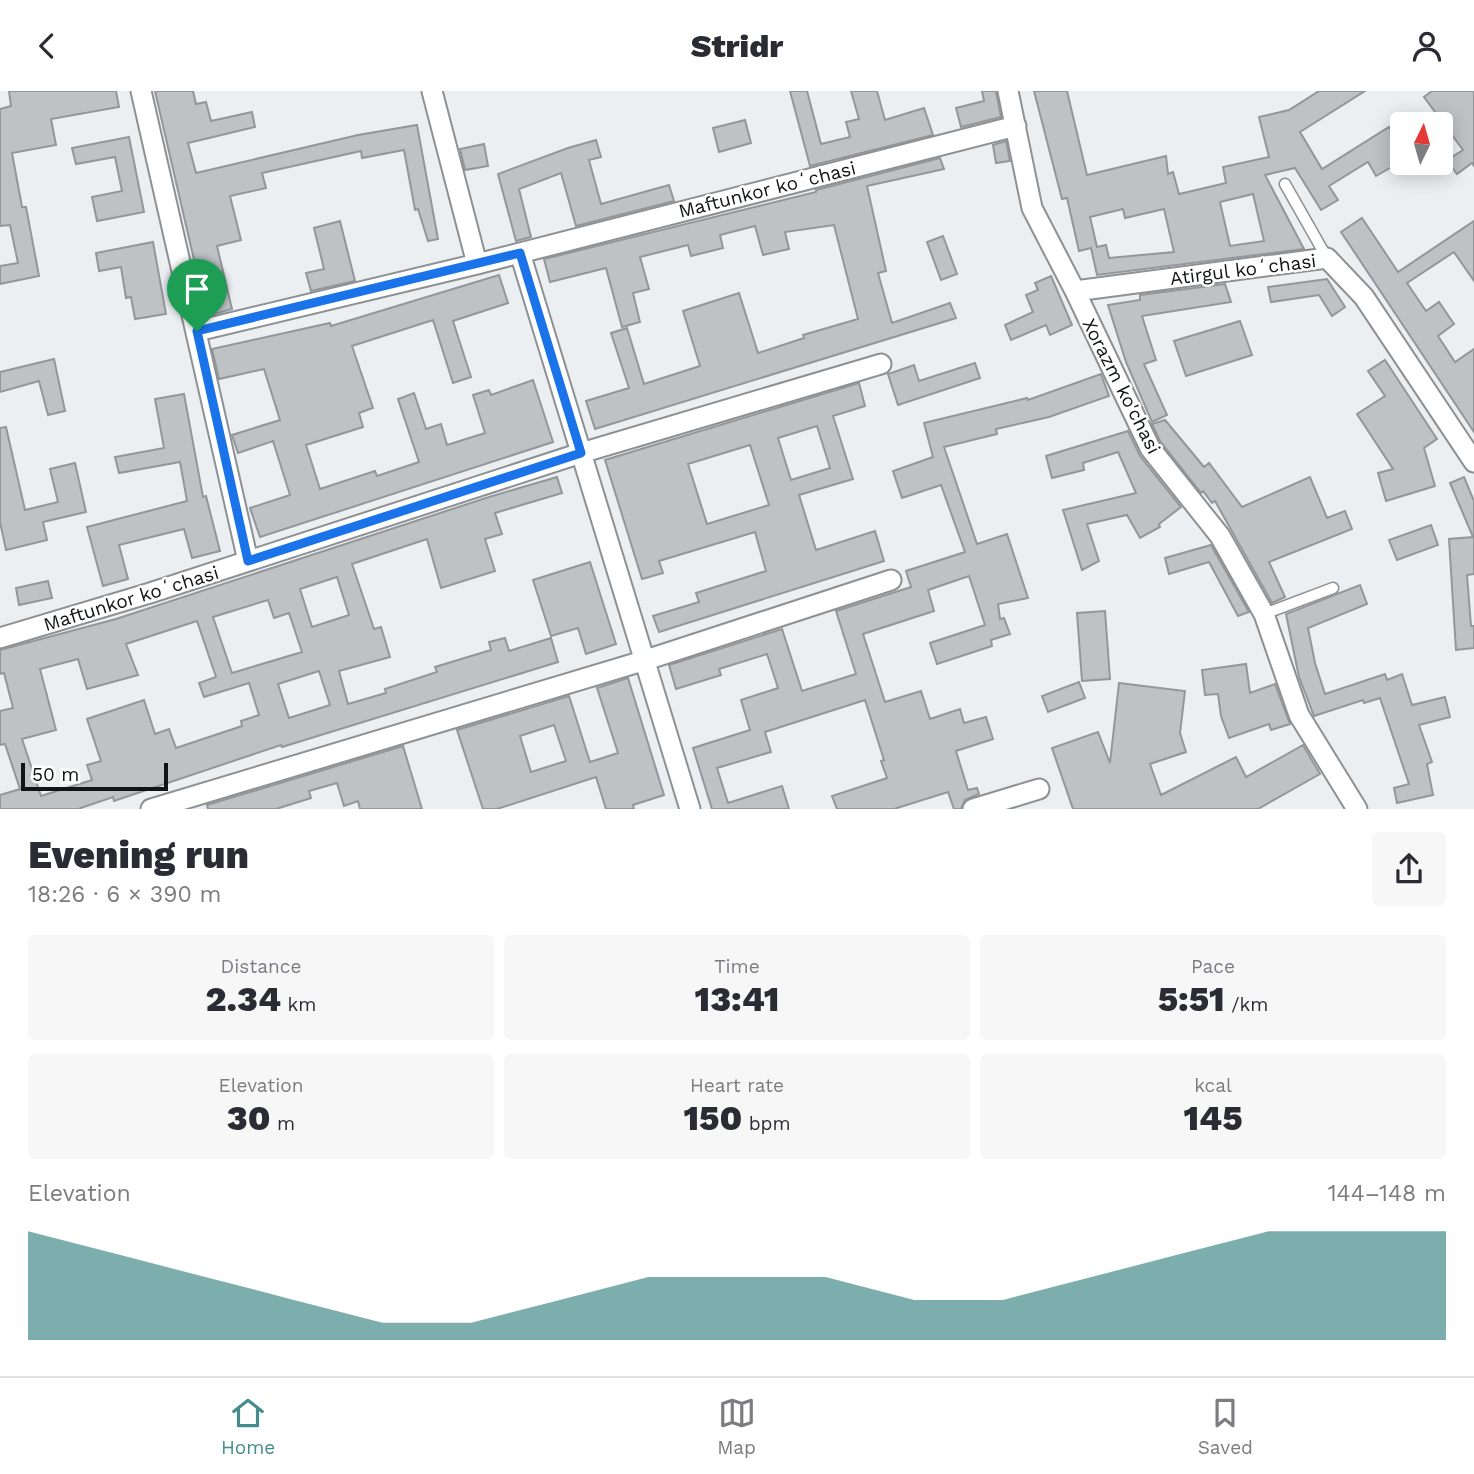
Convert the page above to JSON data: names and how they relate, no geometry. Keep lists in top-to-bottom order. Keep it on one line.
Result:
{"streets":{"street":["Maftunkor koʻchasi","Atirgul koʻchasi","Xorazm ko'chasi"]},"crossings":[["Maftunkor koʻchasi","Xorazm ko'chasi"],["Atirgul koʻchasi","Xorazm ko'chasi"]],"scale_bar":"50 m","north":"top","page":{"header":"Stridr","scale":"50 m","heading":["Evening run","18:26 · 6 × 390 m"],"stats":[["Distance","2.34 km"],["Time","13:41"],["Pace","5:51 /km"],["Elevation","30 m"],["Heart rate","150 bpm"],["kcal","145"]],"chart":["Elevation","144–148 m"],"tabs":["Home","Map","Saved"]}}
